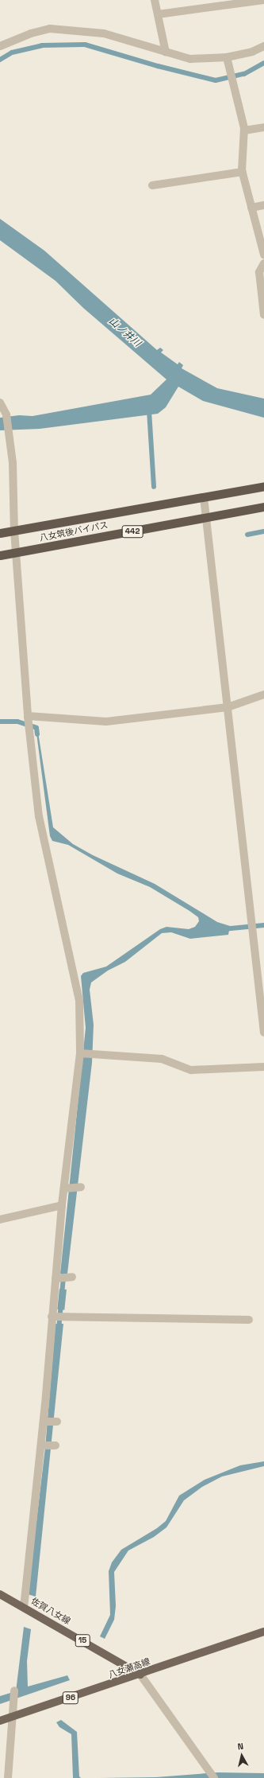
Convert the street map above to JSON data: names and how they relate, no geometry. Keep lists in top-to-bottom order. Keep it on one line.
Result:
{"streets":{"highway":["八女筑後バイパス","442"],"main road":["佐賀八女線","15","八女瀬高線","96"]},"crossings":[["佐賀八女線","八女瀬高線"]],"water":["山ノ井川"],"north":"top"}
